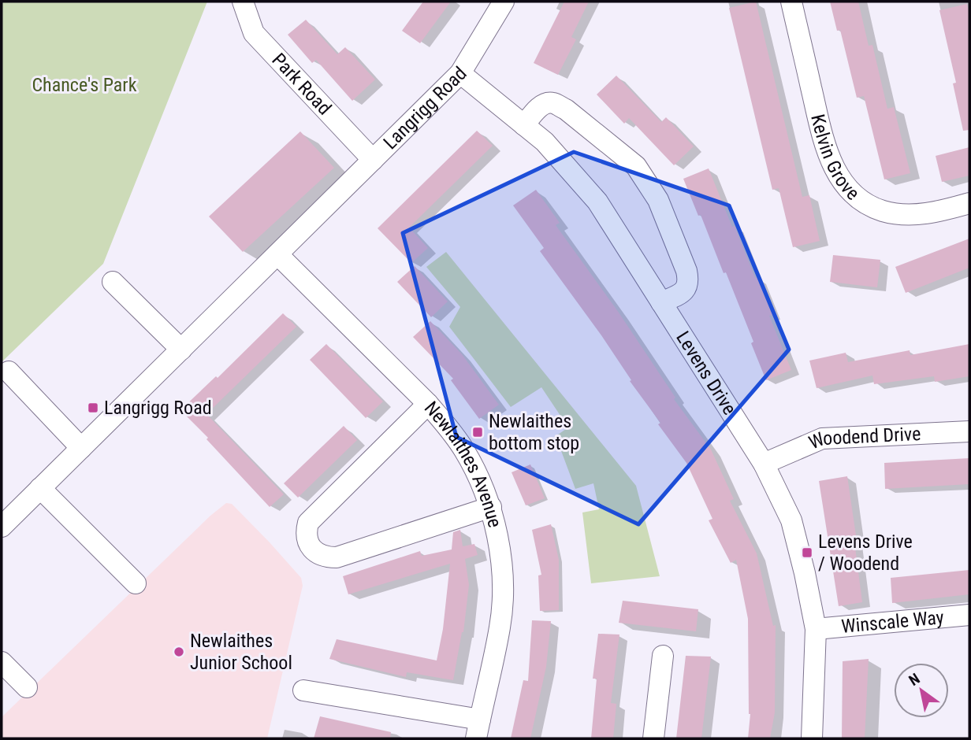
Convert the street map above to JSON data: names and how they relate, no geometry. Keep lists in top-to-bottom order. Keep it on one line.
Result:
{"streets":{"street":["Park Road","Langrigg Road","Kelvin Grove","Levens Drive","Woodend Drive","Newlaithes Avenue","Winscale Way"]},"crossings":[["Park Road","Langrigg Road"],["Langrigg Road","Levens Drive"],["Langrigg Road","Newlaithes Avenue"],["Levens Drive","Woodend Drive"],["Levens Drive","Winscale Way"]],"parks":["Chance's Park"],"places":{"transit":["Langrigg Road","Newlaithes bottom stop","Levens Drive / Woodend"],"other":["Newlaithes Junior School"]},"north":"top left"}
